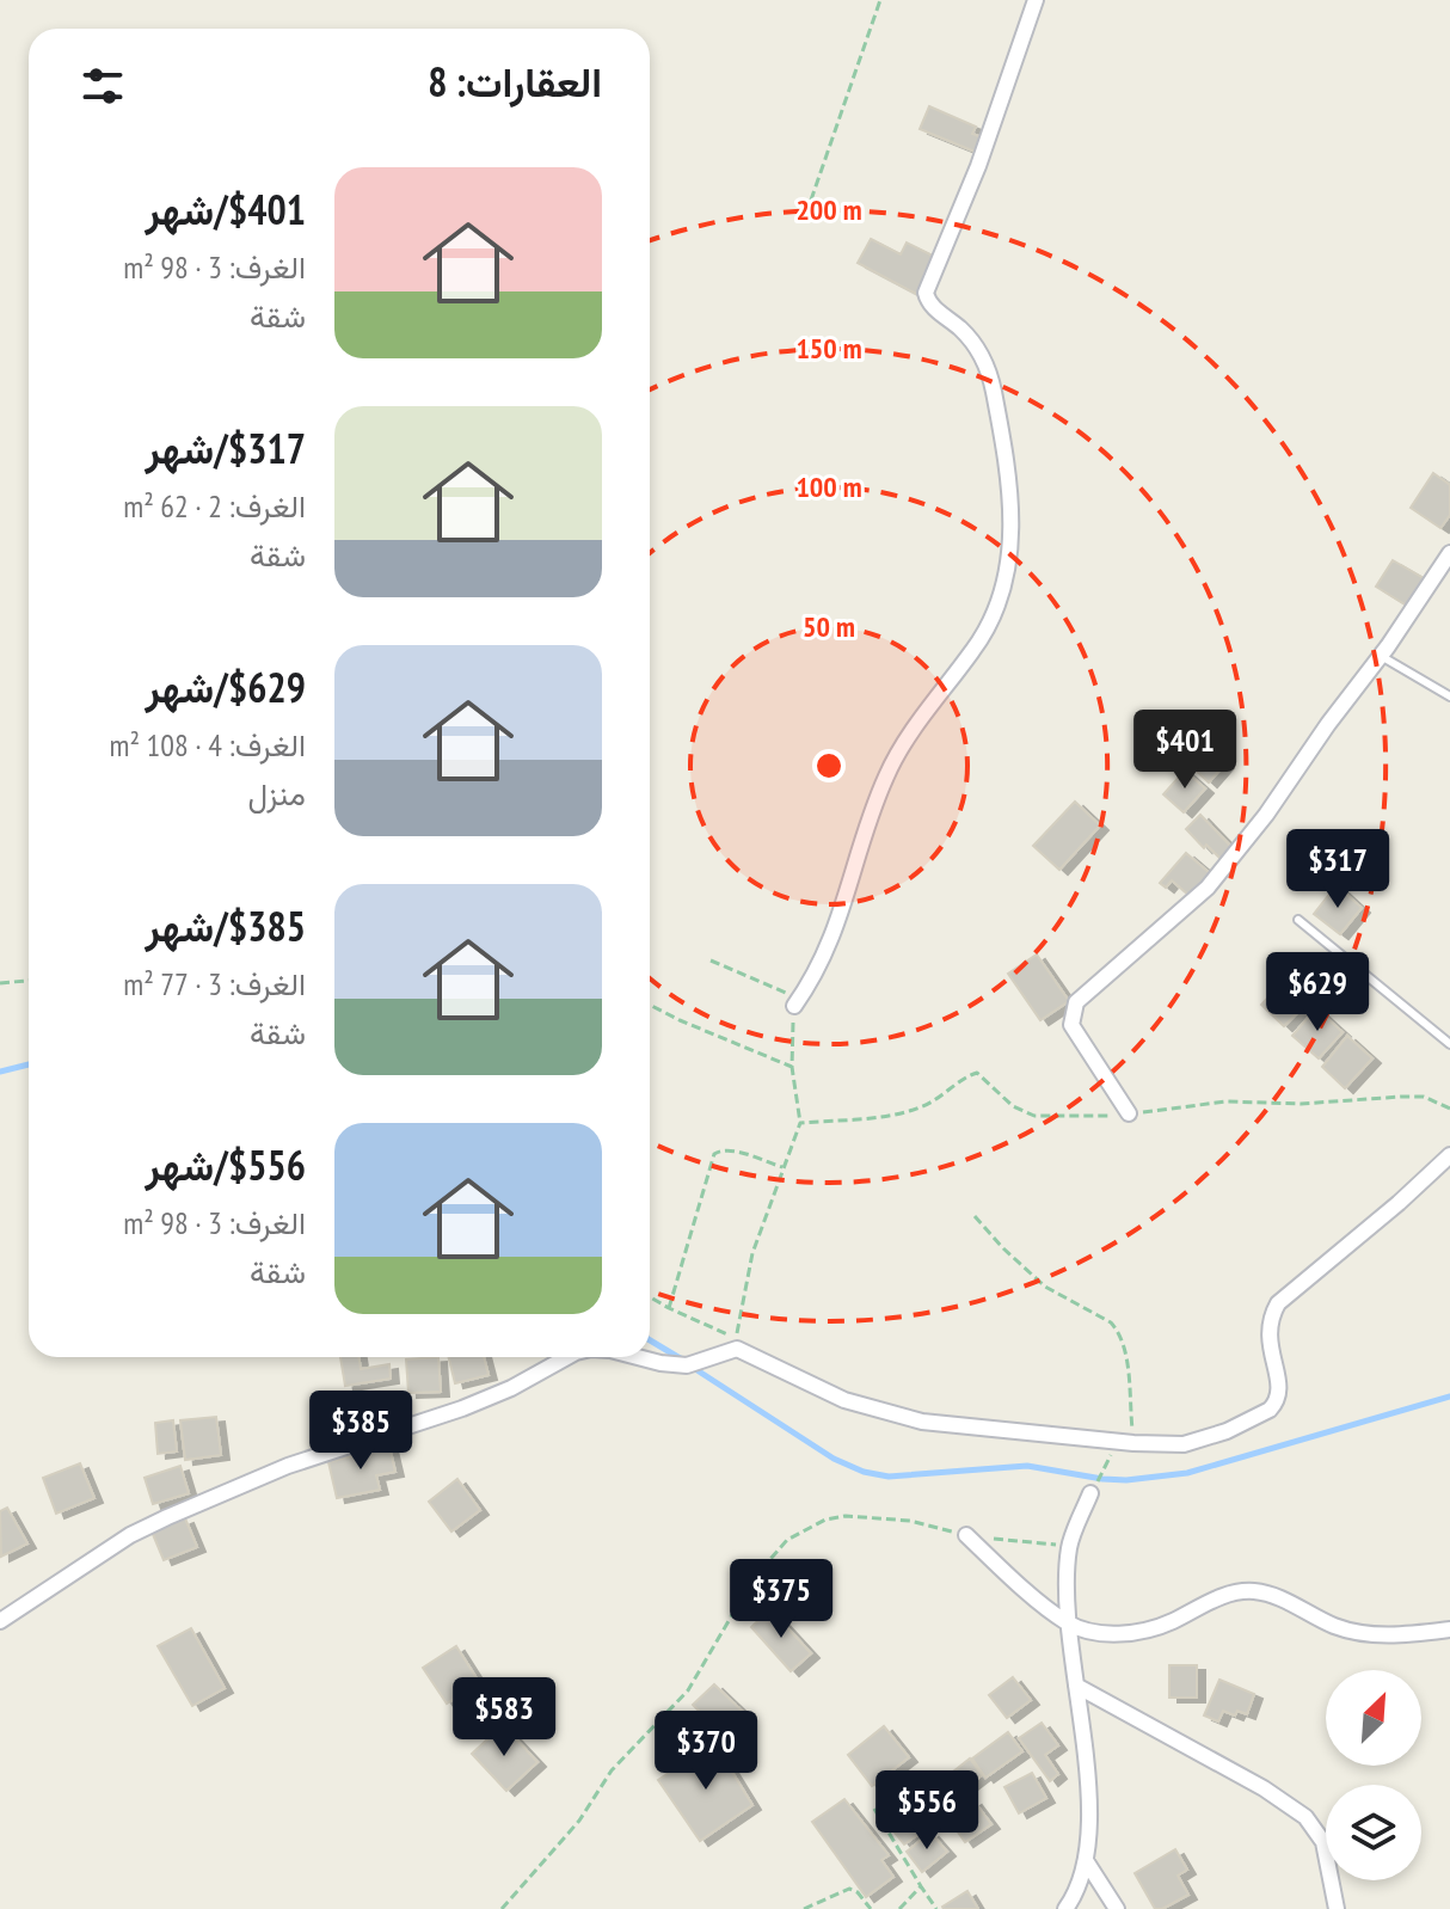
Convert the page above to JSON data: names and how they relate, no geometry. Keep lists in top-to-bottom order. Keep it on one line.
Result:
{"north":"top right","page":{"heading":"العقارات: 8","list":[{"name":"$401/شهر","note":"الغرف: 3 · 98 m² · شقة"},{"name":"$317/شهر","note":"الغرف: 2 · 62 m² · شقة"},{"name":"$629/شهر","note":"الغرف: 4 · 108 m² · منزل"},{"name":"$385/شهر","note":"الغرف: 3 · 77 m² · شقة"},{"name":"$556/شهر","note":"الغرف: 3 · 98 m² · شقة"}],"price":["$401","$317","$629","$385","$375","$583","$370","$556"]},"rings":["200 m","150 m","100 m","50 m"]}
